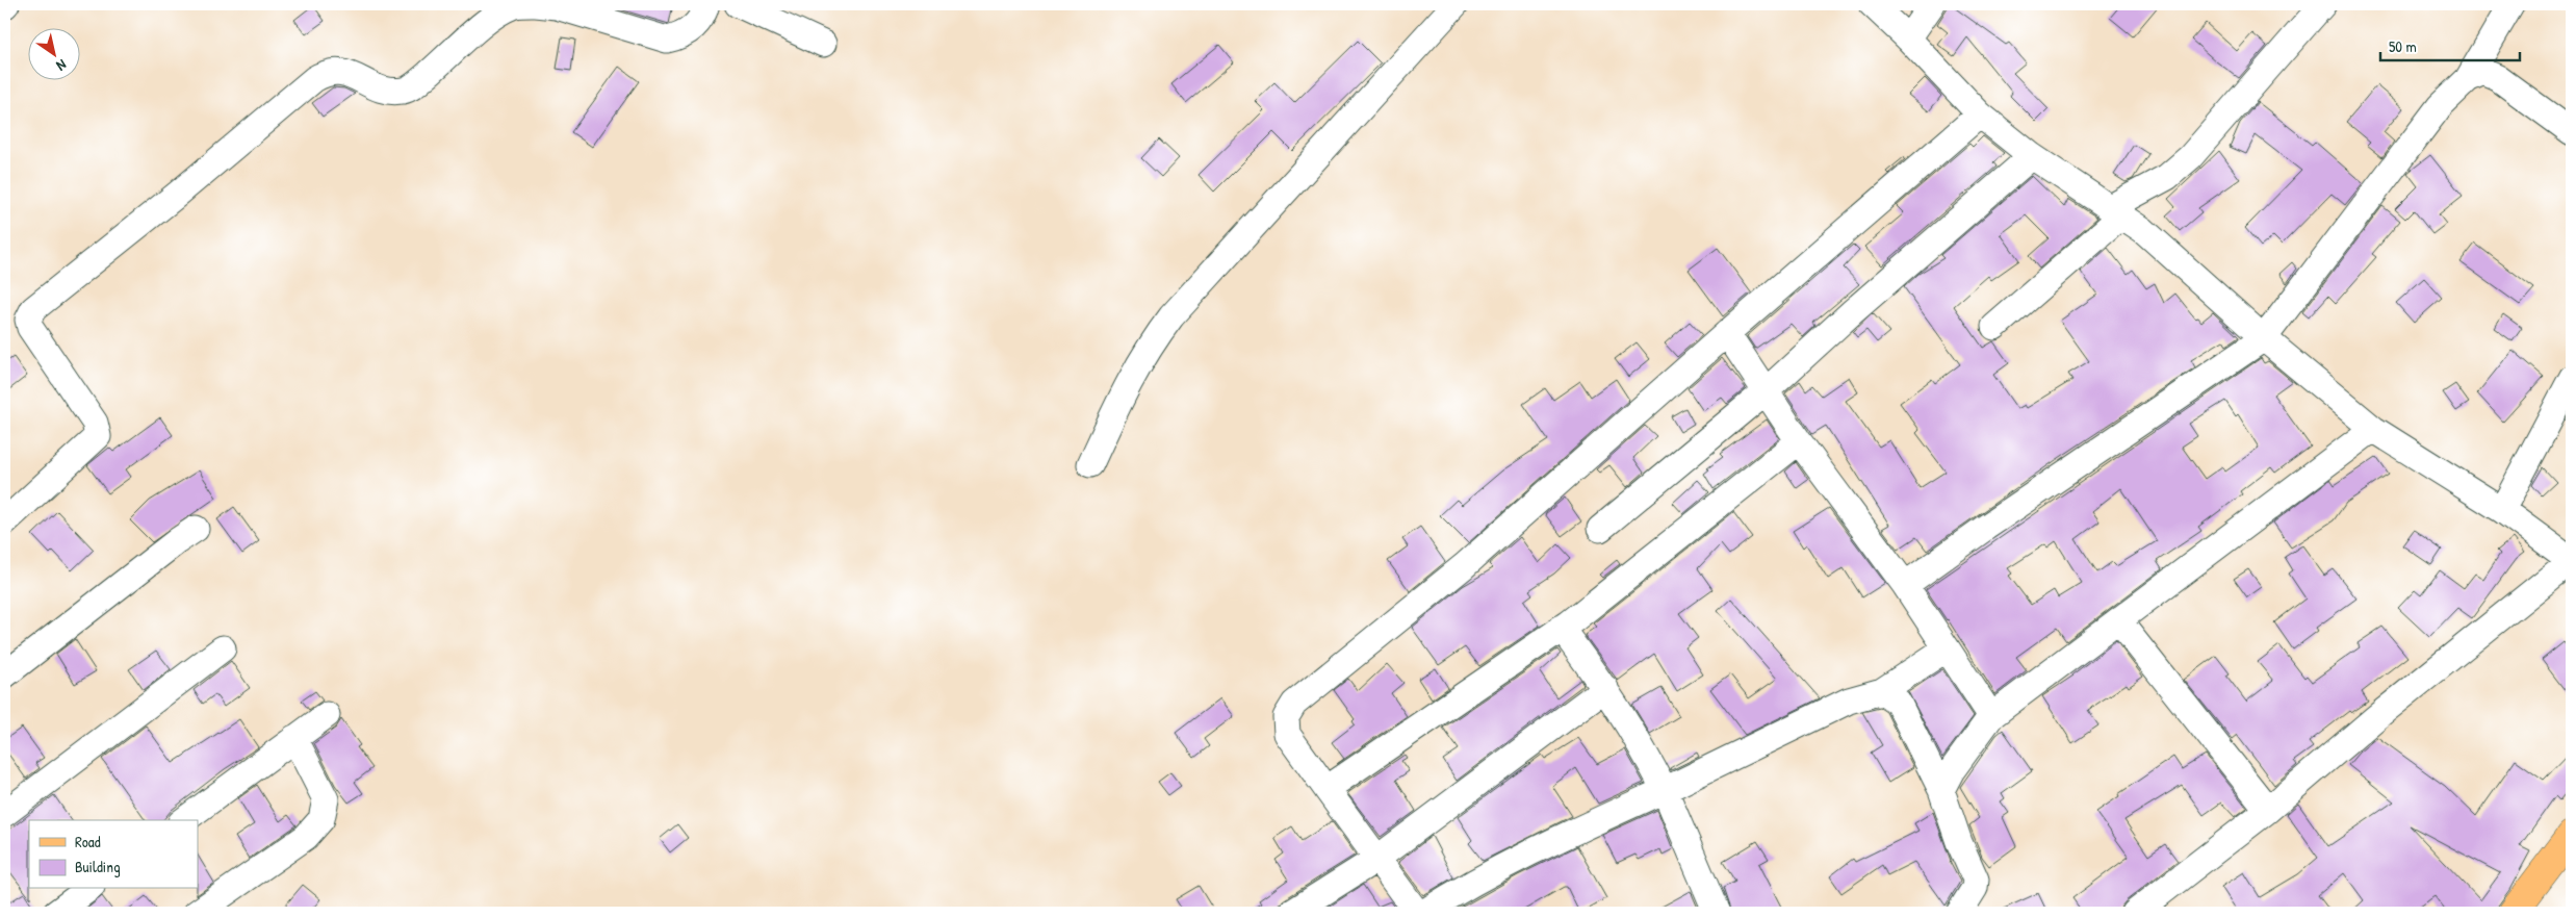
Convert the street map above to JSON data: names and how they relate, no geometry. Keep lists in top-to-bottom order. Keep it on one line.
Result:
{"legend":["Road","Building"],"scale_bar":"50 m","north":"bottom right"}
